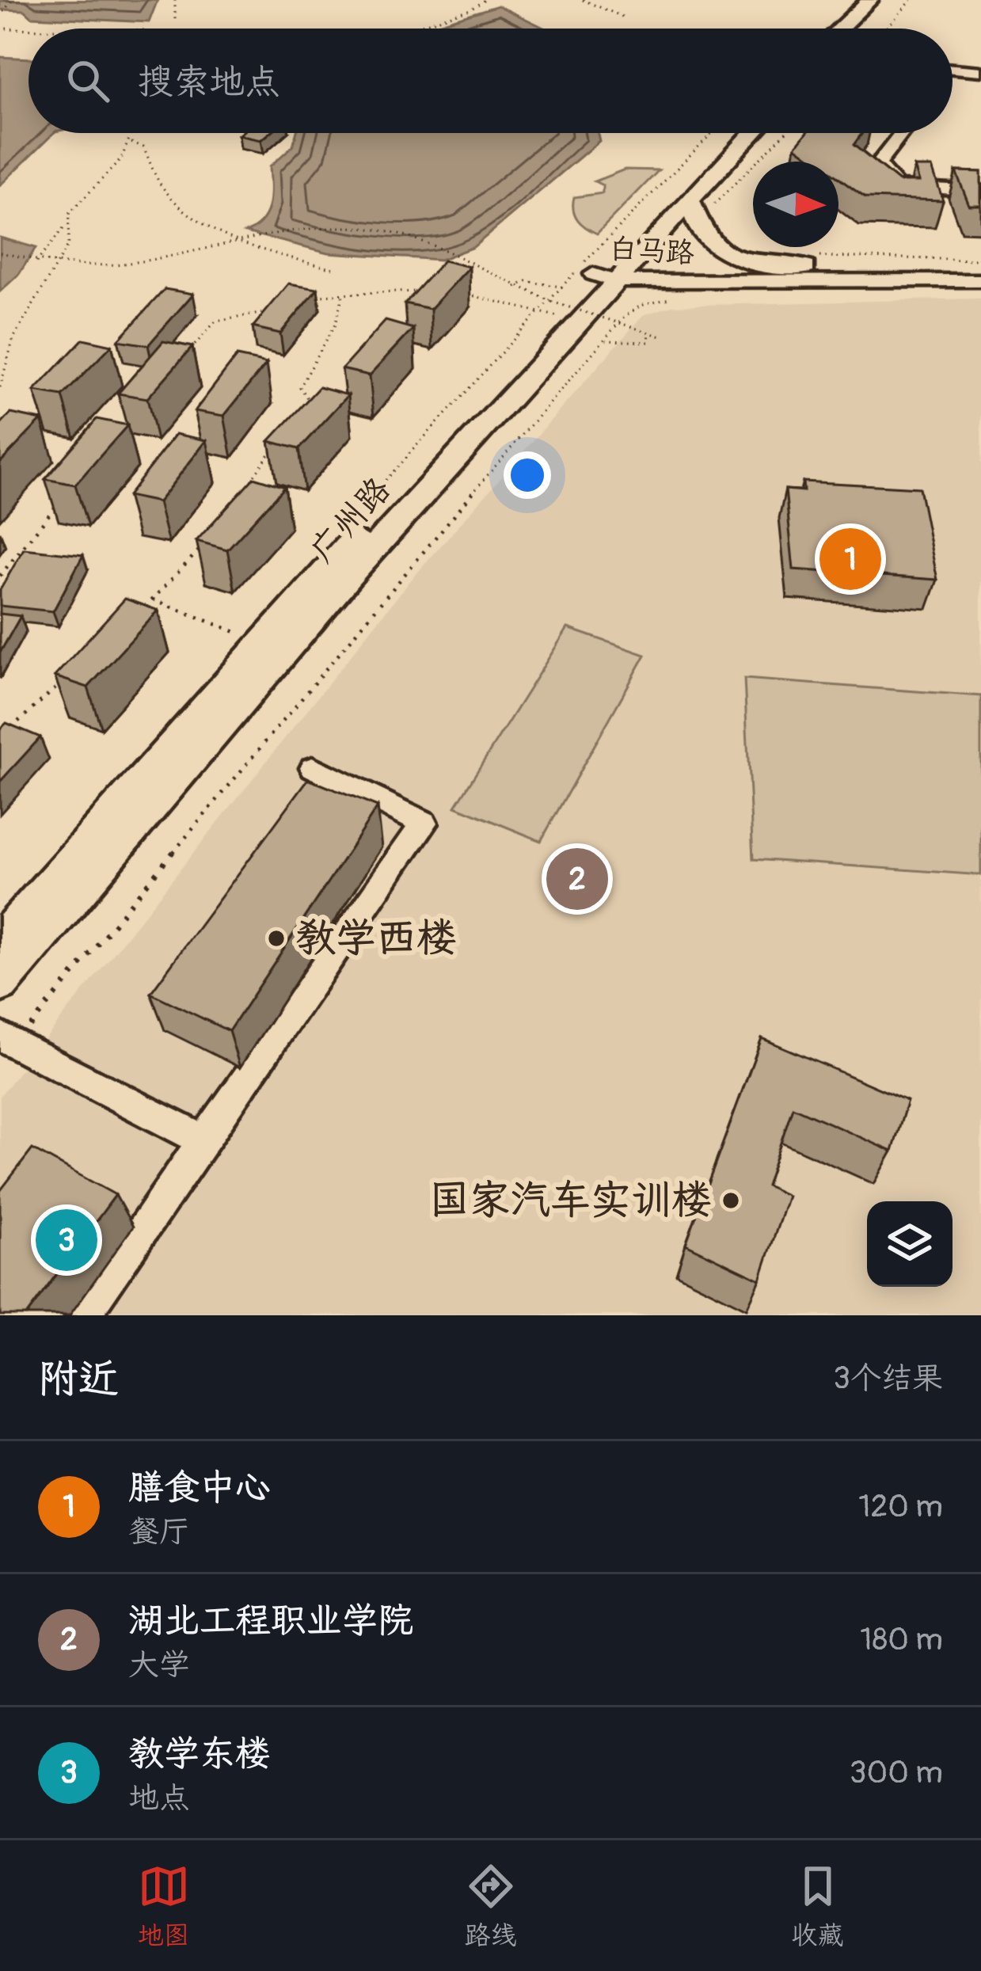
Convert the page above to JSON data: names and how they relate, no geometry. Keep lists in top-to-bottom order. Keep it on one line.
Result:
{"streets":{"main road":["广州路"],"street":["白马路"]},"crossings":[["白马路","广州路"]],"places":["教学西楼","国家汽车实训楼"],"north":"right","page":{"search":"搜索地点","pins":["1","2","3"],"heading":["附近","3个结果"],"list":[{"mark":"1","name":"膳食中心","note":"餐厅","value":"120 m"},{"mark":"2","name":"湖北工程职业学院","note":"大学","value":"180 m"},{"mark":"3","name":"教学东楼","note":"地点","value":"300 m"}],"nav":["地图","路线","收藏"]}}
